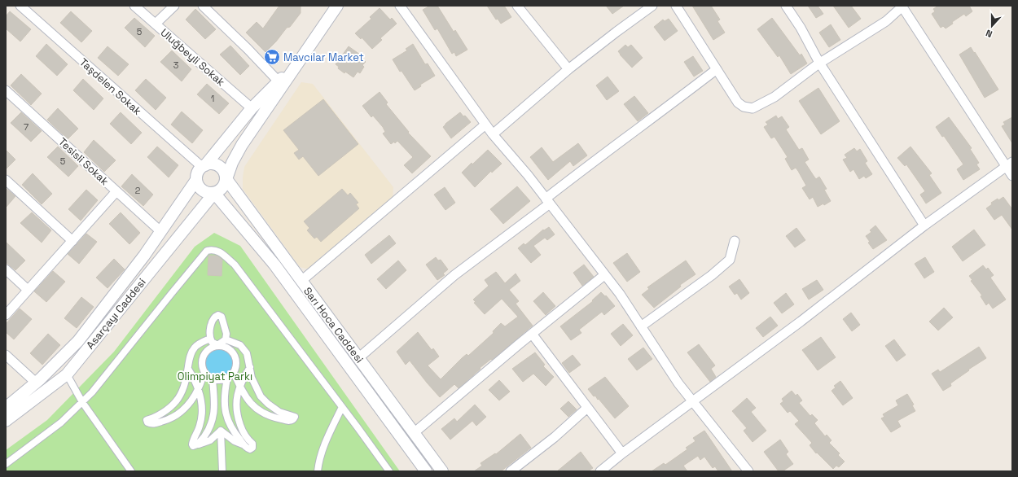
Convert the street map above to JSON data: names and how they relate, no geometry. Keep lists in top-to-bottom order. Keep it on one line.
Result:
{"streets":{"street":["Uluğbeyli Sokak","Taşdelen Sokak","Tesisli Sokak","Asarçayı Caddesi","Sarı Hoca Caddesi"]},"crossings":[["Taşdelen Sokak","Asarçayı Caddesi"],["Taşdelen Sokak","Sarı Hoca Caddesi"],["Tesisli Sokak","Asarçayı Caddesi"],["Asarçayı Caddesi","Sarı Hoca Caddesi"]],"parks":["Olimpiyat Parkı"],"places":{"supermarket":["Mavcılar Market"]},"house_numbers":["5","3","1","7","5","2"],"north":"bottom"}
